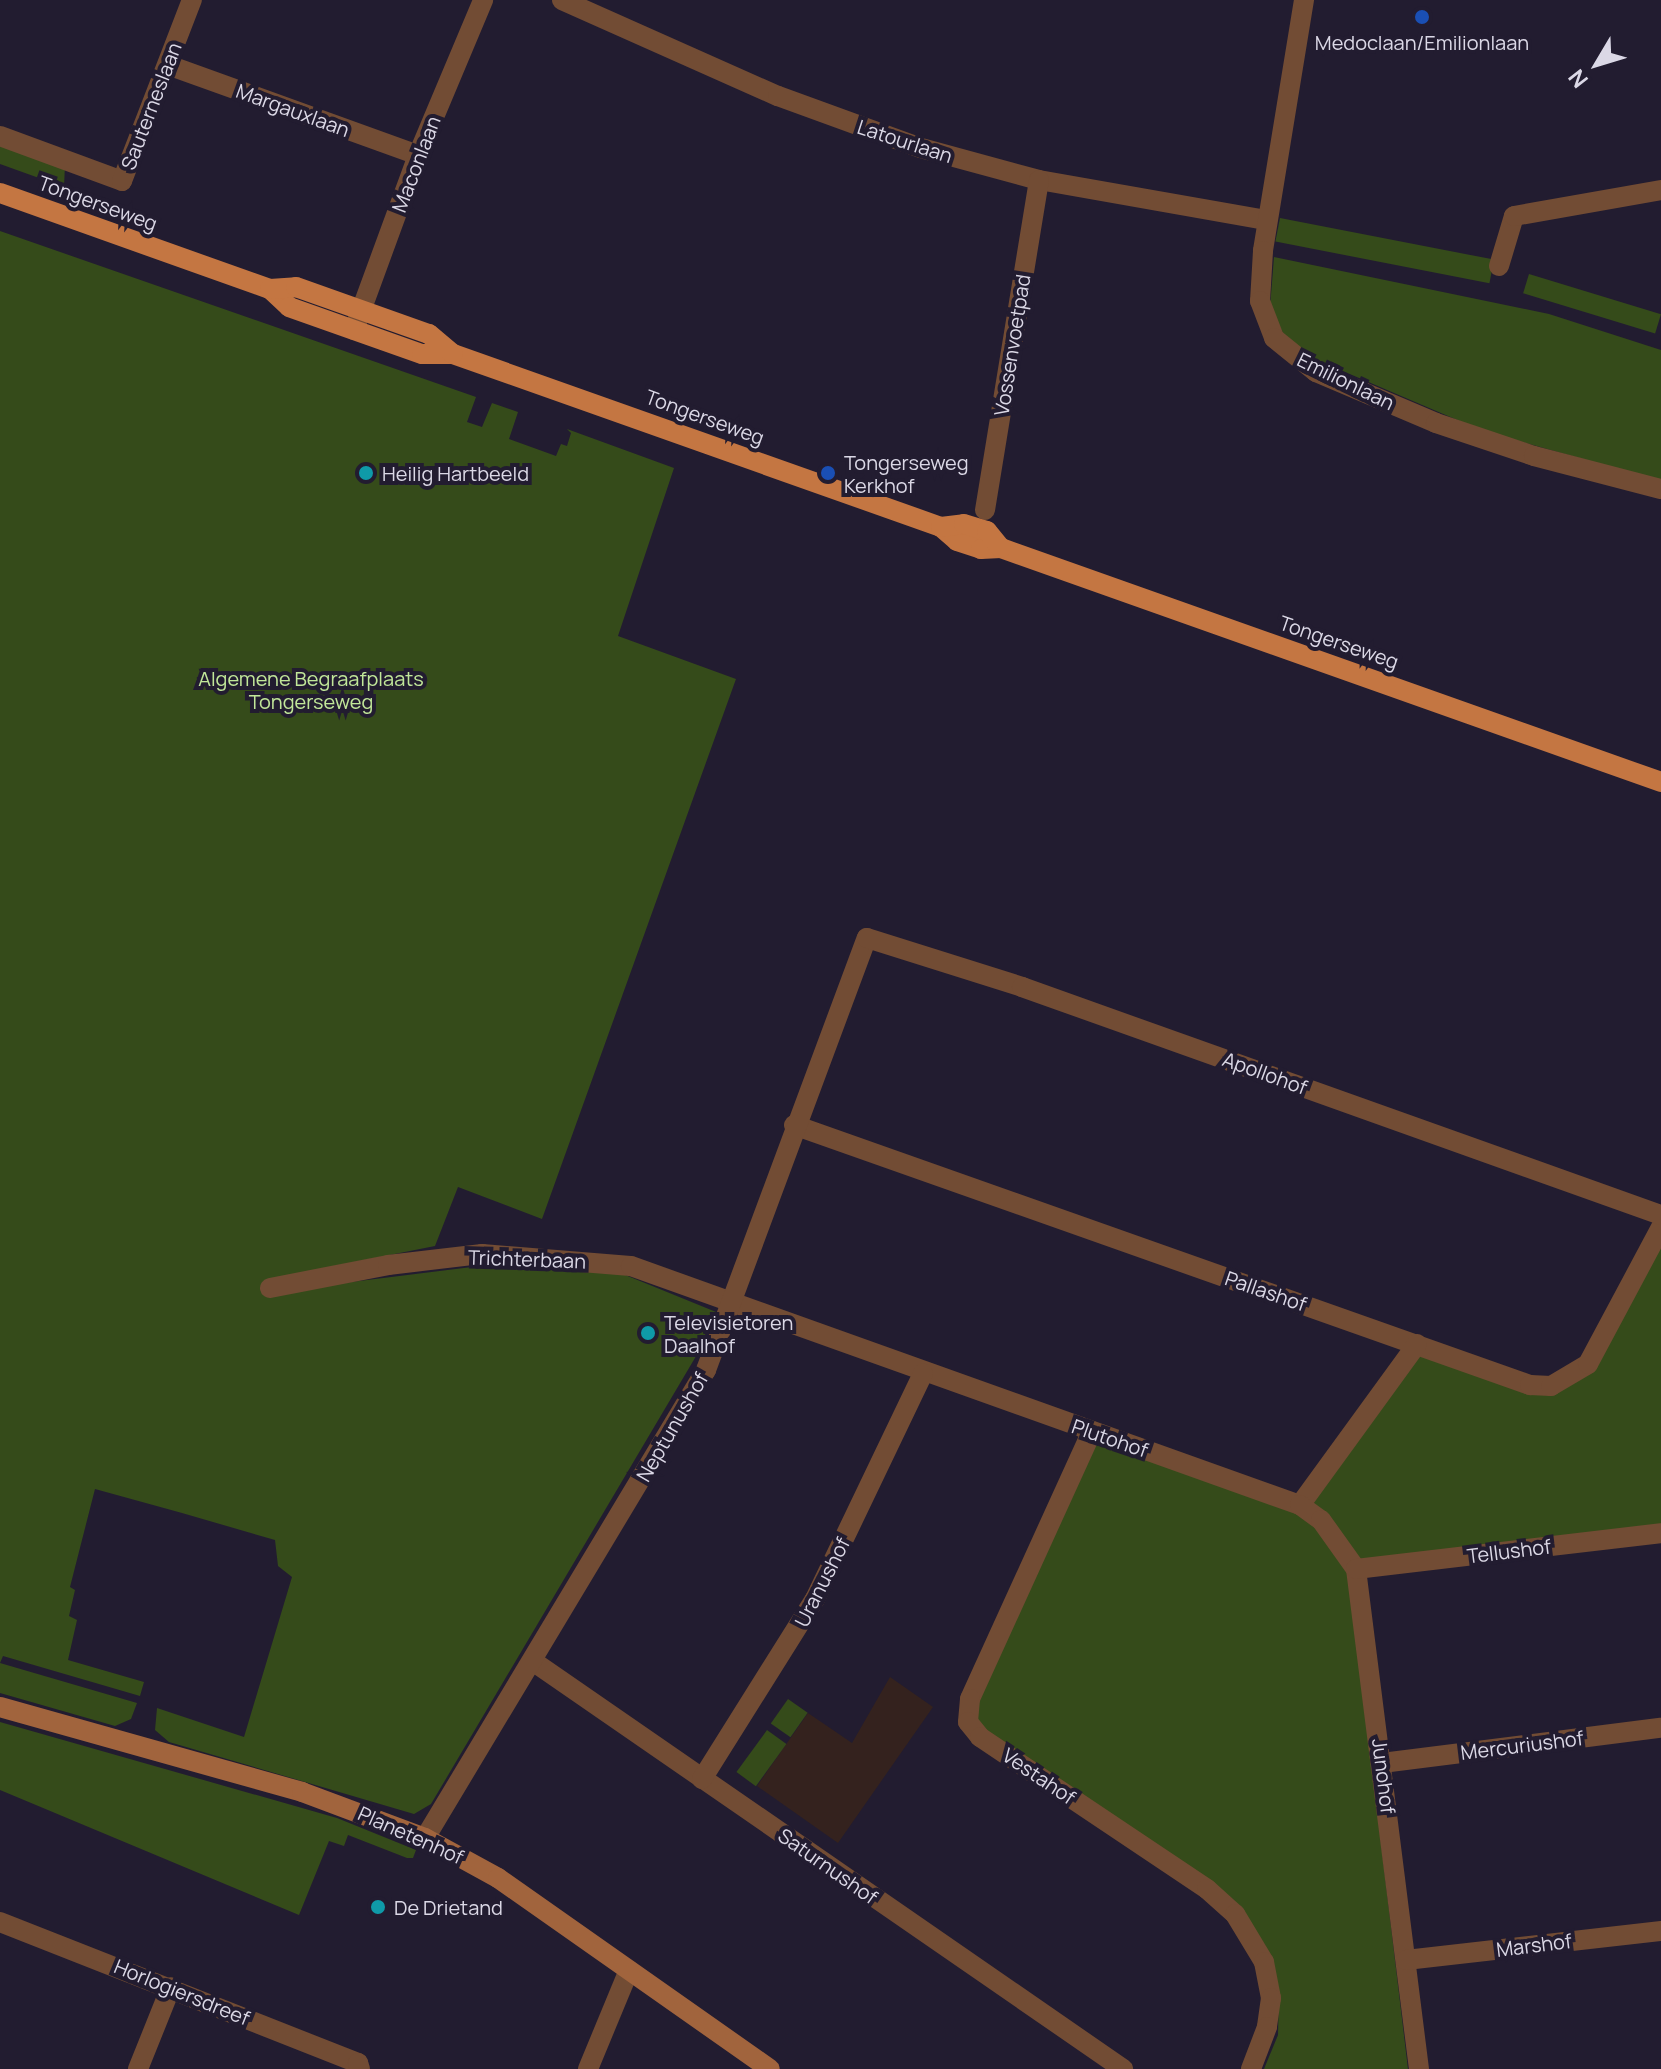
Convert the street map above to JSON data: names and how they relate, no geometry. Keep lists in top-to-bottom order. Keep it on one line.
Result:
{"streets":{"main road":["Tongerseweg"],"street":["Sauterneslaan","Margauxlaan","Latourlaan","Maconlaan","Vossenvoetpad","Emilionlaan","Apollohof","Trichterbaan","Pallashof","Neptunushof","Plutohof","Tellushof","Uranushof","Mercuriushof","Vestahof","Junohof","Planetenhof","Saturnushof","Marshof","Horlogiersdreef"]},"crossings":[["Sauterneslaan","Margauxlaan"],["Margauxlaan","Maconlaan"],["Latourlaan","Vossenvoetpad"],["Latourlaan","Emilionlaan"],["Maconlaan","Tongerseweg"],["Apollohof","Neptunushof"],["Trichterbaan","Neptunushof"],["Trichterbaan","Plutohof"],["Pallashof","Neptunushof"],["Neptunushof","Plutohof"],["Neptunushof","Planetenhof"],["Neptunushof","Saturnushof"],["Plutohof","Uranushof"],["Plutohof","Vestahof"],["Plutohof","Junohof"],["Tellushof","Junohof"],["Uranushof","Saturnushof"],["Mercuriushof","Junohof"],["Junohof","Marshof"]],"parks":["Algemene Begraafplaats Tongerseweg"],"places":["Medoclaan/Emilionlaan","Heilig Hartbeeld","Tongerseweg Kerkhof","Televisietoren Daalhof","De Drietand"],"north":"bottom left"}
